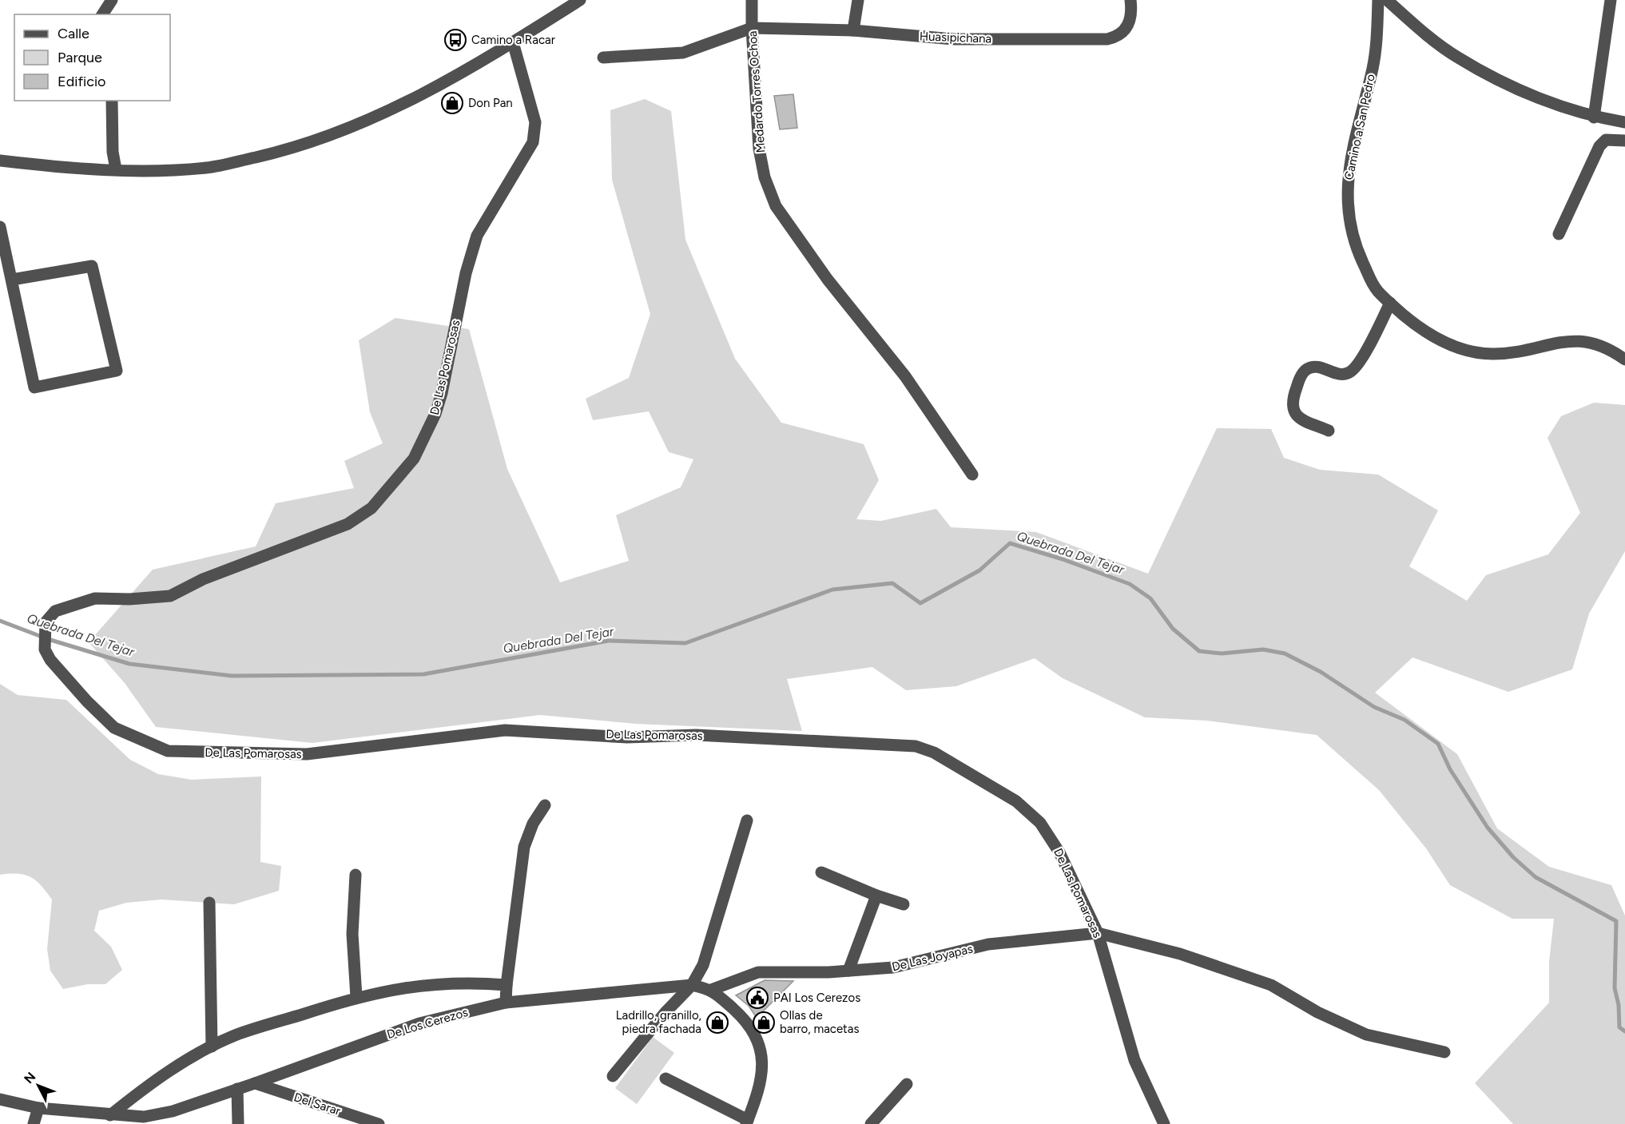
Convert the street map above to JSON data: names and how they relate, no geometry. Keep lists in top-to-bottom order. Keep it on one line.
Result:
{"streets":{"street":["Huasipichana","Medardo Torres Ochoa","Camino a San Pedro","De Las Pomarosas","De Las Joyapas","De Los Cerezos","Del Sarar"]},"crossings":[["Huasipichana","Medardo Torres Ochoa"],["De Las Pomarosas","De Las Joyapas"],["De Las Joyapas","De Los Cerezos"],["De Los Cerezos","Del Sarar"]],"water":["Quebrada Del Tejar"],"places":{"bus stop":["Camino a Racar"],"shop":["Don Pan","Ladrillo, granillo, piedra fachada","Ollas de barro, macetas"],"public building":["PAI Los Cerezos"]},"legend":["Calle","Parque","Edificio"],"north":"top left"}
